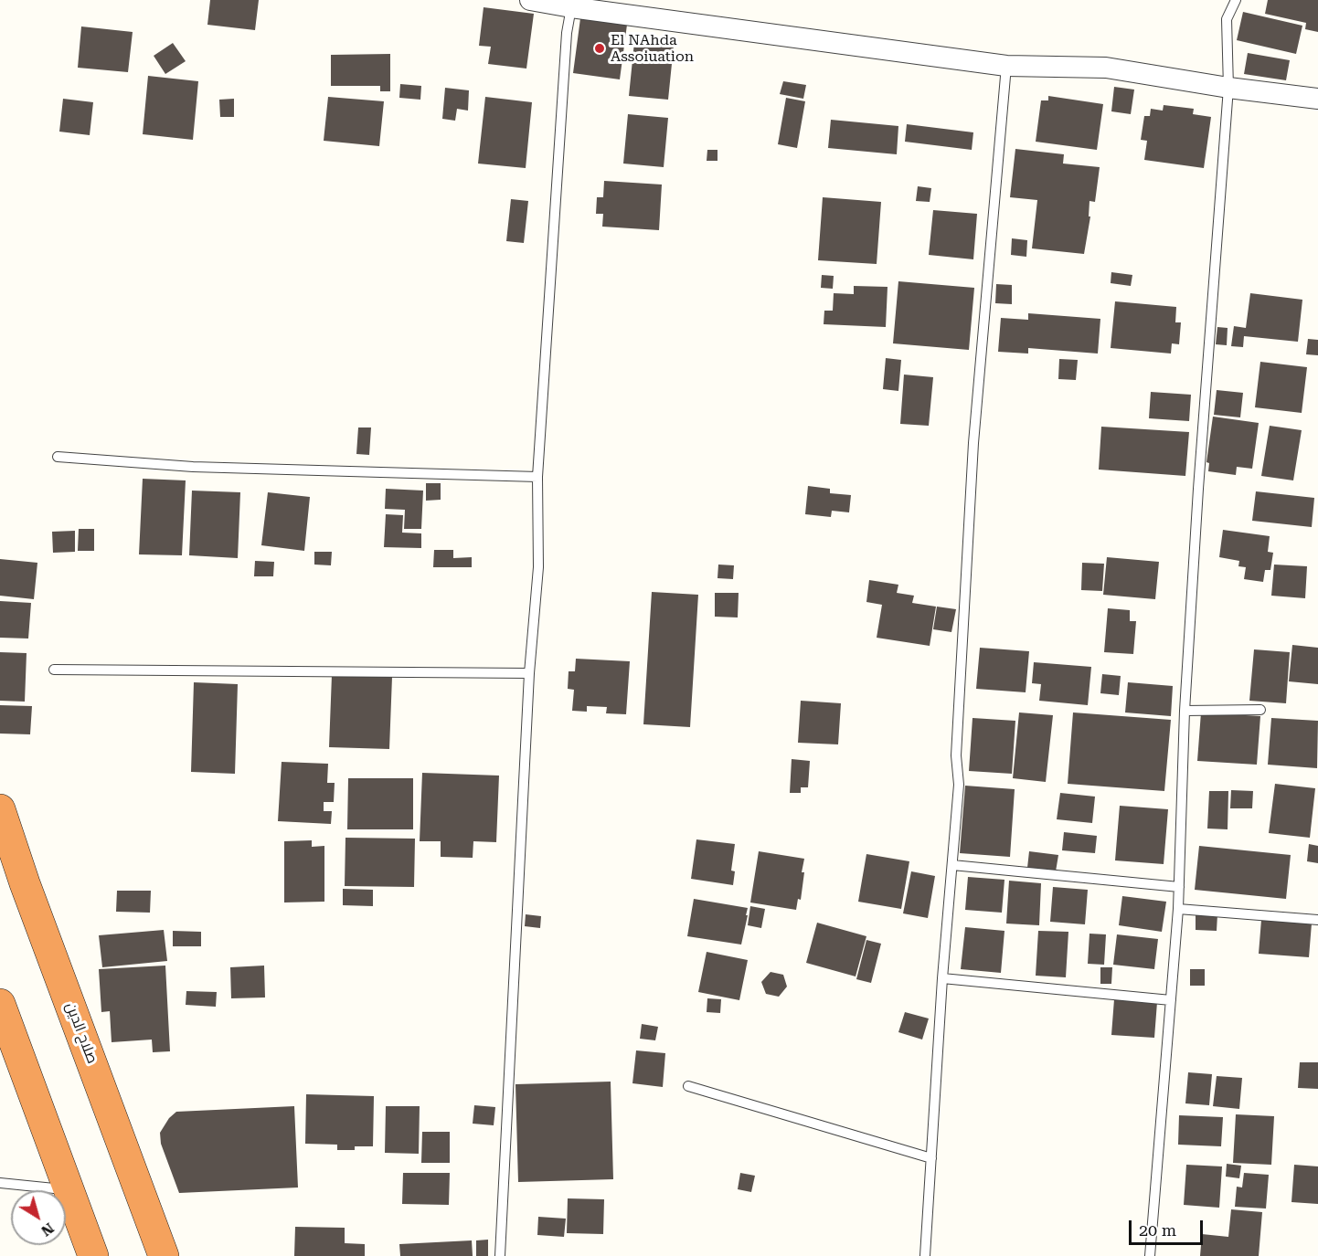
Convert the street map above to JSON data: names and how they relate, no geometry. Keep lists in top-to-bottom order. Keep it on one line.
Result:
{"streets":{"highway":["صلاح الدين"]},"places":["El NAhda Assoiuation"],"scale_bar":"20 m","north":"bottom right"}
